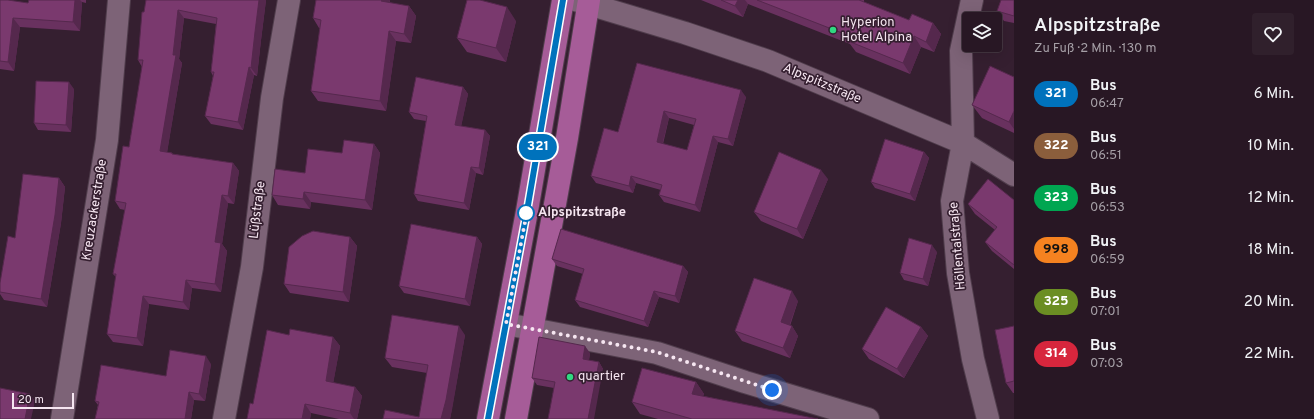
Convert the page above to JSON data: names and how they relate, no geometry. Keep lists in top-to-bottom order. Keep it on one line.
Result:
{"streets":{"street":["Alpspitzstraße","Kreuzackerstraße","Lüßstraße","Höllentalstraße"]},"crossings":[["Alpspitzstraße","Höllentalstraße"]],"places":["Hyperion Hotel Alpina","Alpspitzstraße","quartier"],"lines":["bus line 321"],"scale_bar":"20 m","page":{"on_map":"321","heading":["Alpspitzstraße","Zu Fuß · 2 Min. · 130 m"],"list":[{"mark":"321","name":"Bus","note":"06:47","value":"6 Min."},{"mark":"322","name":"Bus","note":"06:51","value":"10 Min."},{"mark":"323","name":"Bus","note":"06:53","value":"12 Min."},{"mark":"998","name":"Bus","note":"06:59","value":"18 Min."},{"mark":"325","name":"Bus","note":"07:01","value":"20 Min."},{"mark":"314","name":"Bus","note":"07:03","value":"22 Min."}],"scale":"20 m"}}
